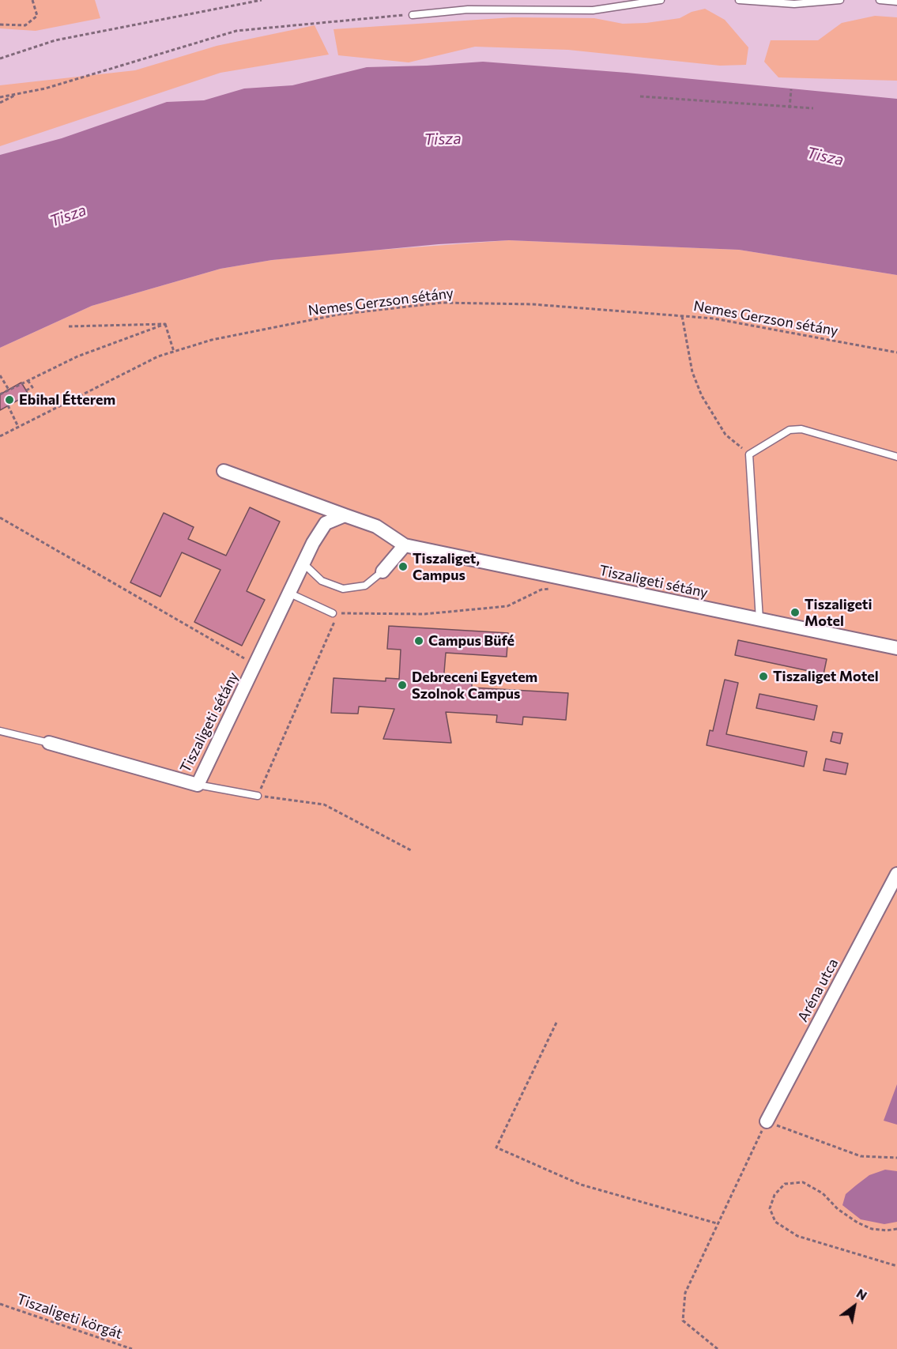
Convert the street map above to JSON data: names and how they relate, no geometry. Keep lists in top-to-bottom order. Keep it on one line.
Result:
{"streets":{"street":["Tiszaligeti sétány","Aréna utca"],"path":["Nemes Gerzson sétány","Tiszaligeti körgát"]},"water":["Tisza"],"places":["Ebihal Étterem","Tiszaliget, Campus","Tiszaligeti Motel","Campus Büfé","Tiszaliget Motel","Debreceni Egyetem Szolnok Campus"],"north":"top right"}
